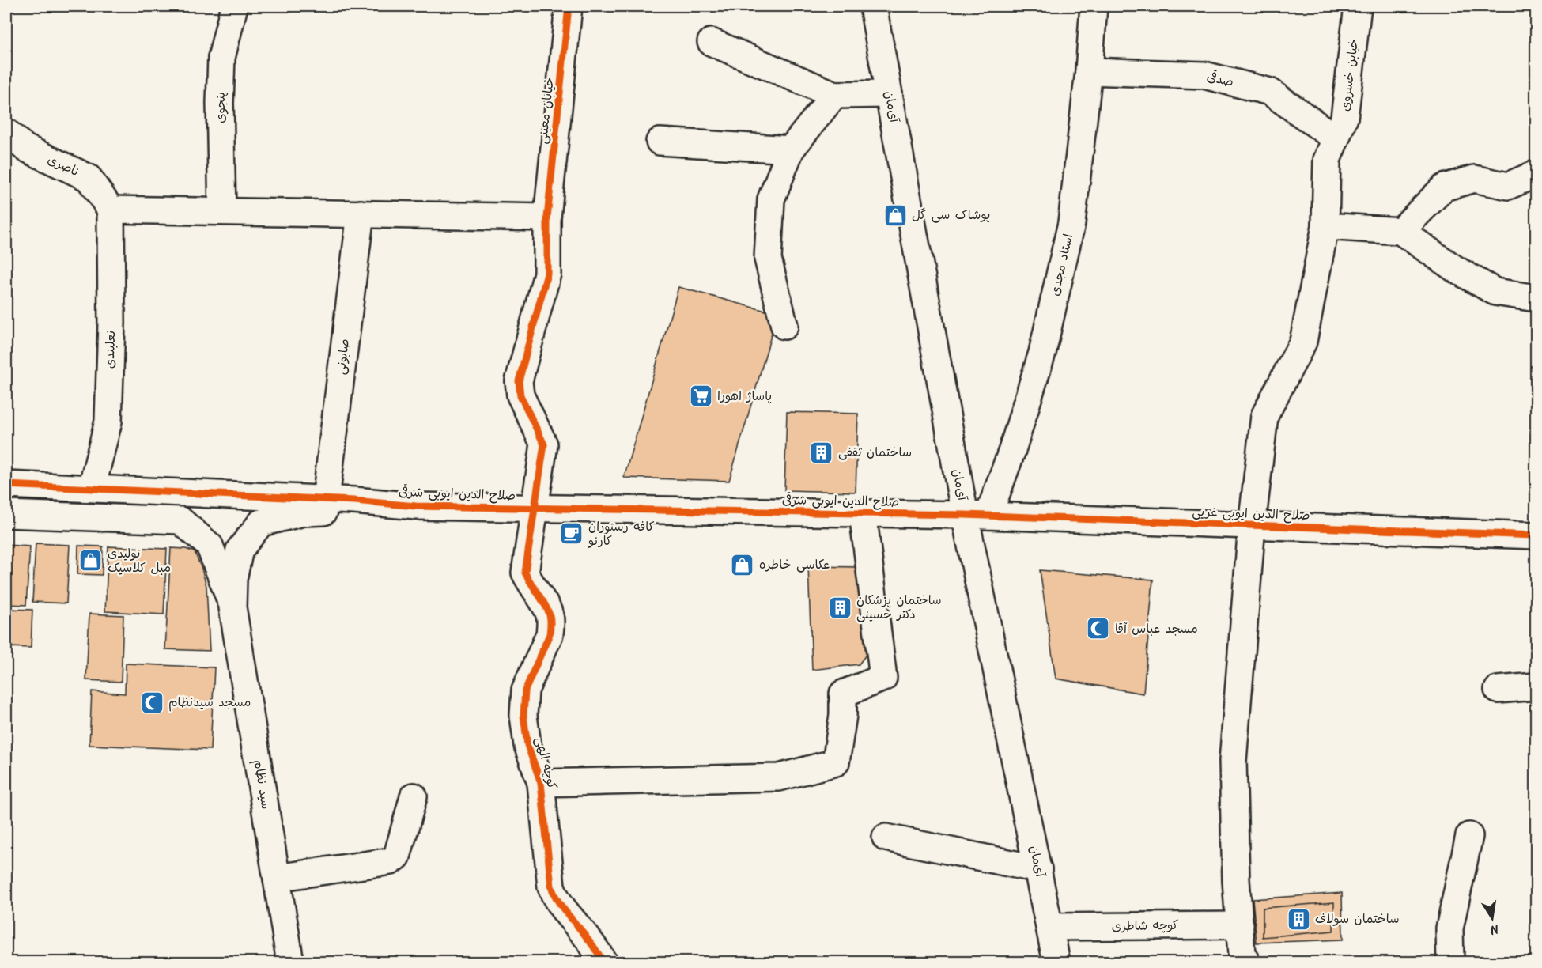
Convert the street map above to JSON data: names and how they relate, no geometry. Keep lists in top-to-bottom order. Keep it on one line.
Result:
{"streets":{"street":["خیابن خسروی","صدقی","آی‌مان","پنجوی","خیابان معینی","ناصری","استاد مجدی","نعلبندی","صابونی","صلاح الدین ایوبی شرقی","صلاح الدین ایوبی غریی","کوچه الهی","سید نظام","کوچه شاطری"]},"crossings":[["خیابن خسروی","صدقی"],["خیابن خسروی","صلاح الدین ایوبی غریی"],["خیابن خسروی","کوچه شاطری"],["صدقی","استاد مجدی"],["آی‌مان","استاد مجدی"],["آی‌مان","صلاح الدین ایوبی شرقی"],["آی‌مان","صلاح الدین ایوبی غریی"],["آی‌مان","کوچه شاطری"],["خیابان معینی","صلاح الدین ایوبی شرقی"],["خیابان معینی","کوچه الهی"],["ناصری","نعلبندی"],["استاد مجدی","صلاح الدین ایوبی شرقی"],["استاد مجدی","صلاح الدین ایوبی غریی"],["نعلبندی","صلاح الدین ایوبی شرقی"],["صابونی","صلاح الدین ایوبی شرقی"],["صلاح الدین ایوبی شرقی","صلاح الدین ایوبی غریی"],["صلاح الدین ایوبی شرقی","کوچه الهی"]],"places":{"shop":["پوشاک سی گل","تولیدی مبل کلاسیک","عکاسی خاطره"],"supermarket":["پاساژ اهورا"],"building":["ساختمان ثقفی","ساختمان پزشکان دکتر حسینی","ساختمان سولاف"],"cafe":["کافه رستوران کارنو"],"mosque":["مسجد عباس آقا","مسجد سیدنظام"]},"north":"bottom"}
